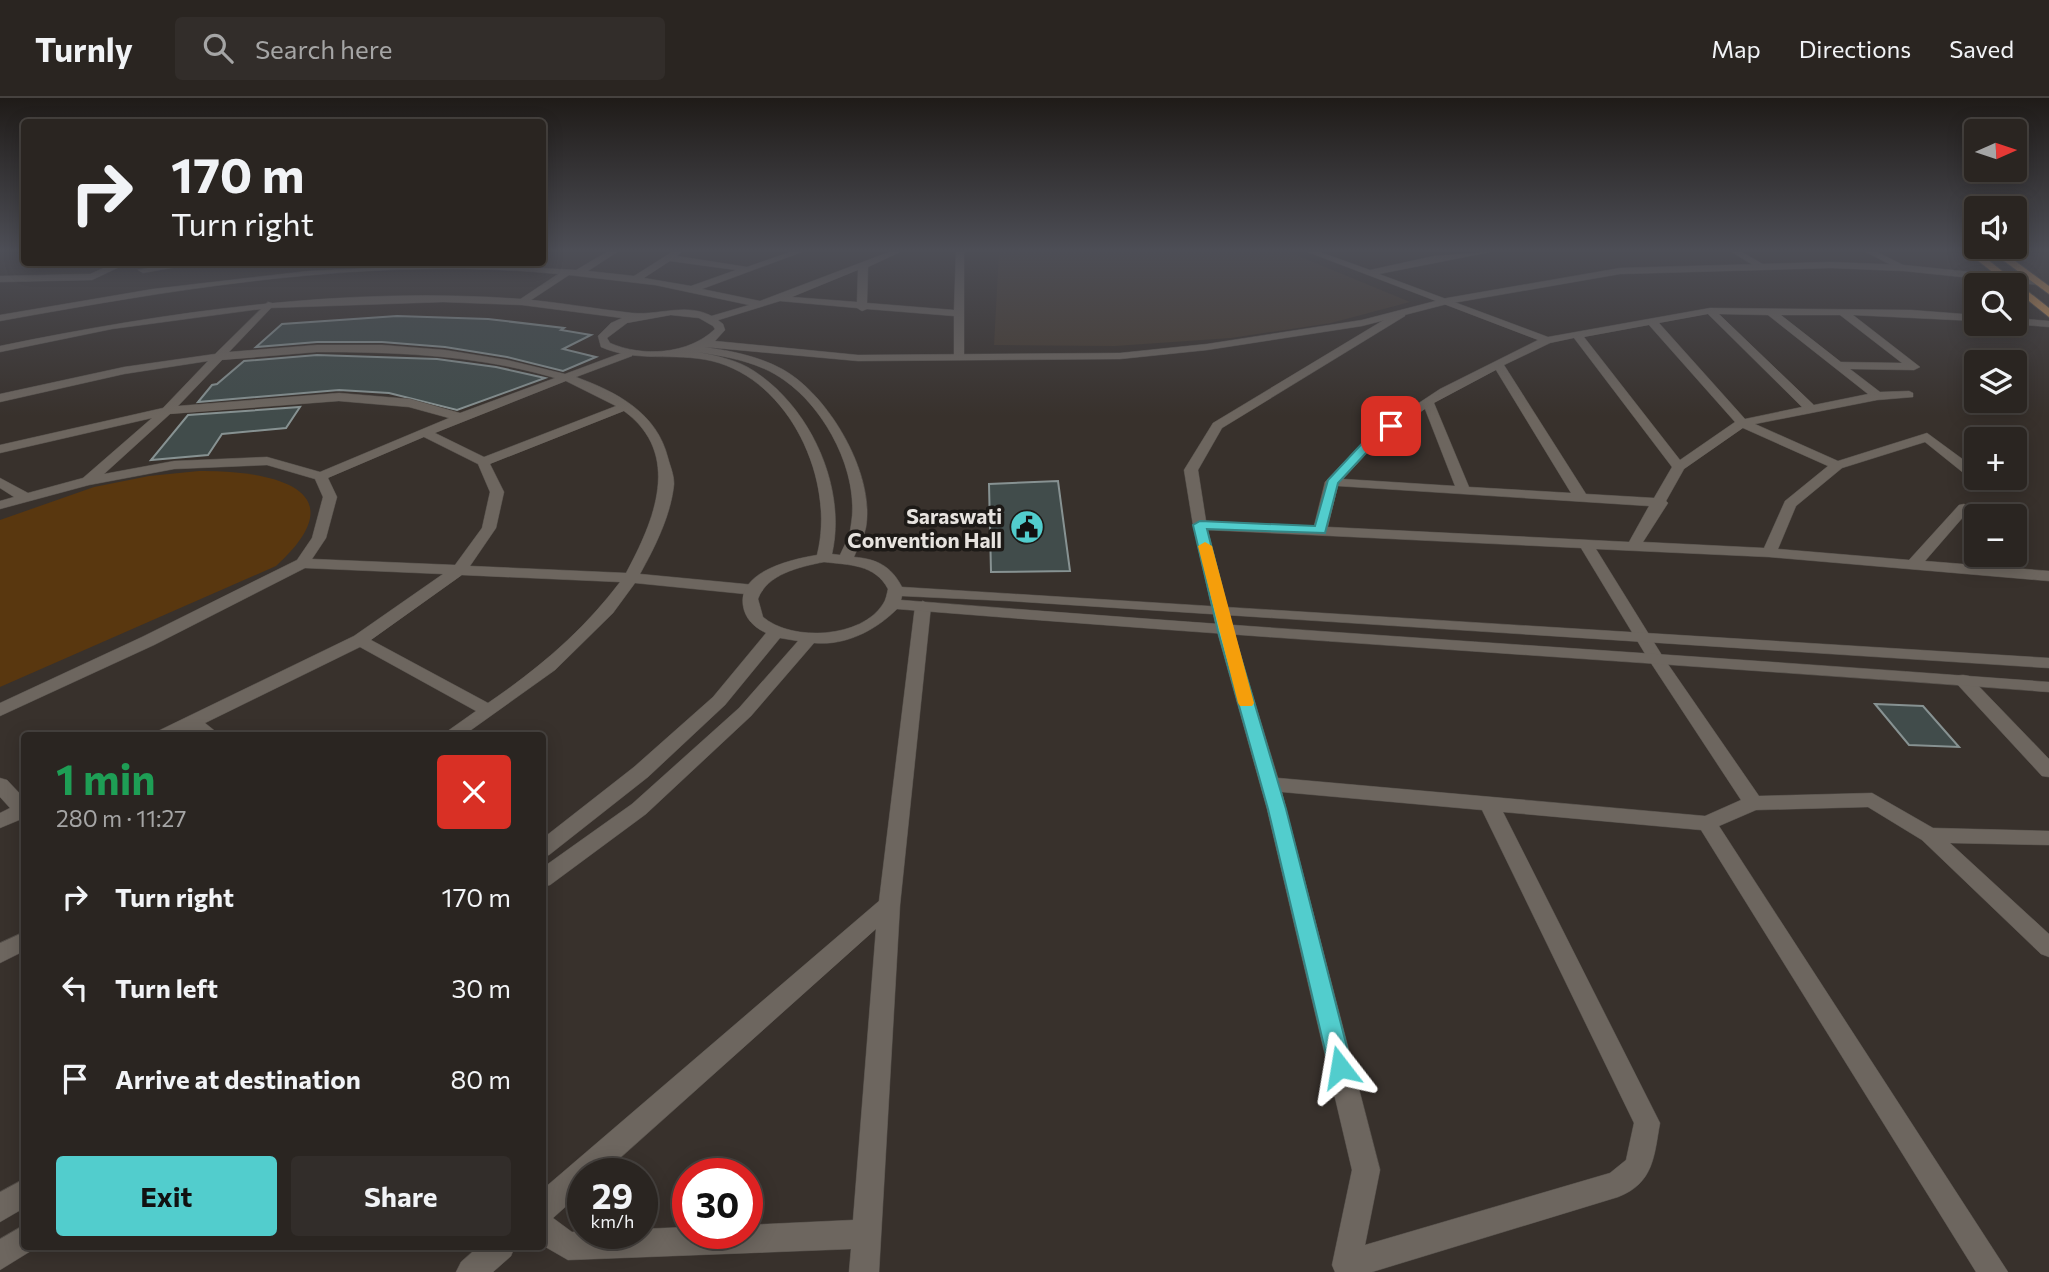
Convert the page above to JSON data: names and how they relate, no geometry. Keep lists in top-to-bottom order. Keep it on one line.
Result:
{"places":{"public building":["Saraswati Convention Hall"]},"north":"right","page":{"header":"Turnly","search":"Search here","nav":["Map","Directions","Saved"],"map_buttons":["+","−"],"turn":["170 m","Turn right"],"heading":["1 min","280 m · 11:27"],"list":[{"name":"Turn right","value":"170 m"},{"name":"Turn left","value":"30 m"},{"name":"Arrive at destination","value":"80 m"}],"buttons":["Exit","Share"],"speed":"29 km/h","limit":"30"}}
